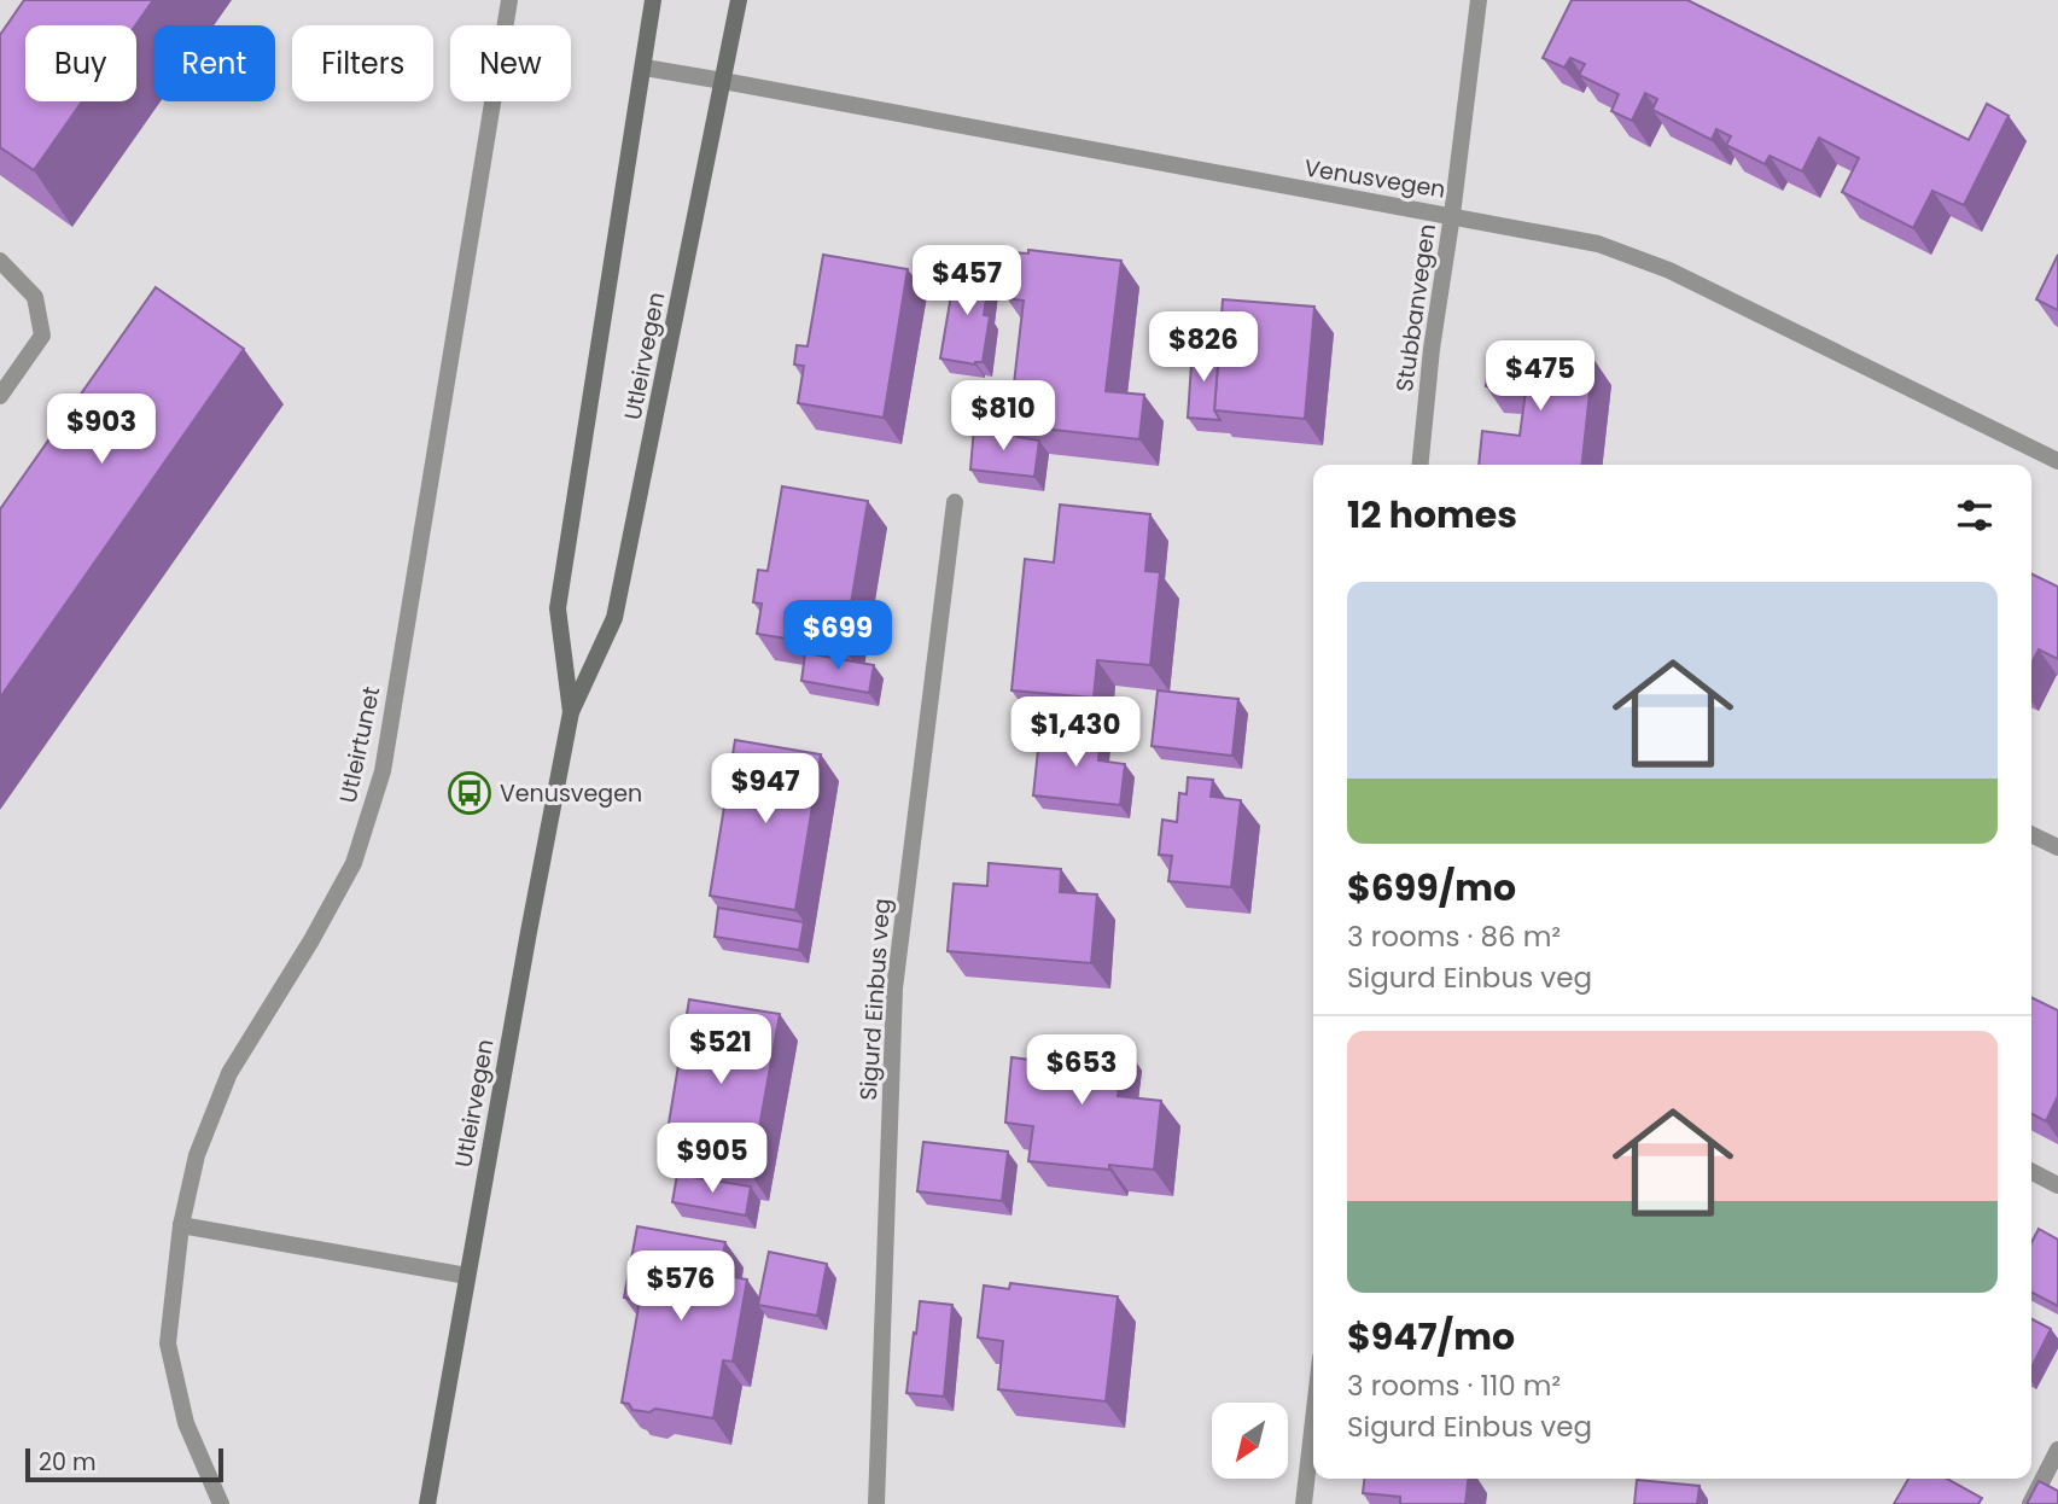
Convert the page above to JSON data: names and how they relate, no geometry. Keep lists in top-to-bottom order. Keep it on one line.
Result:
{"streets":{"main road":["Utleirvegen"],"street":["Venusvegen","Stubbanvegen","Utleirtunet","Sigurd Einbus veg"]},"crossings":[["Venusvegen","Stubbanvegen"],["Venusvegen","Utleirvegen"]],"places":{"bus stop":["Venusvegen"]},"scale_bar":"20 m","north":"bottom left","page":{"chip":["Buy","Rent","Filters","New"],"price":["$457","$826","$475","$810","$903","$699","$1,430","$947","$521","$653","$905","$576"],"heading":"12 homes","list":[{"name":"$699/mo","note":"3 rooms · 86 m² · Sigurd Einbus veg"},{"name":"$947/mo","note":"3 rooms · 110 m² · Sigurd Einbus veg"}],"scale":"20 m"}}
